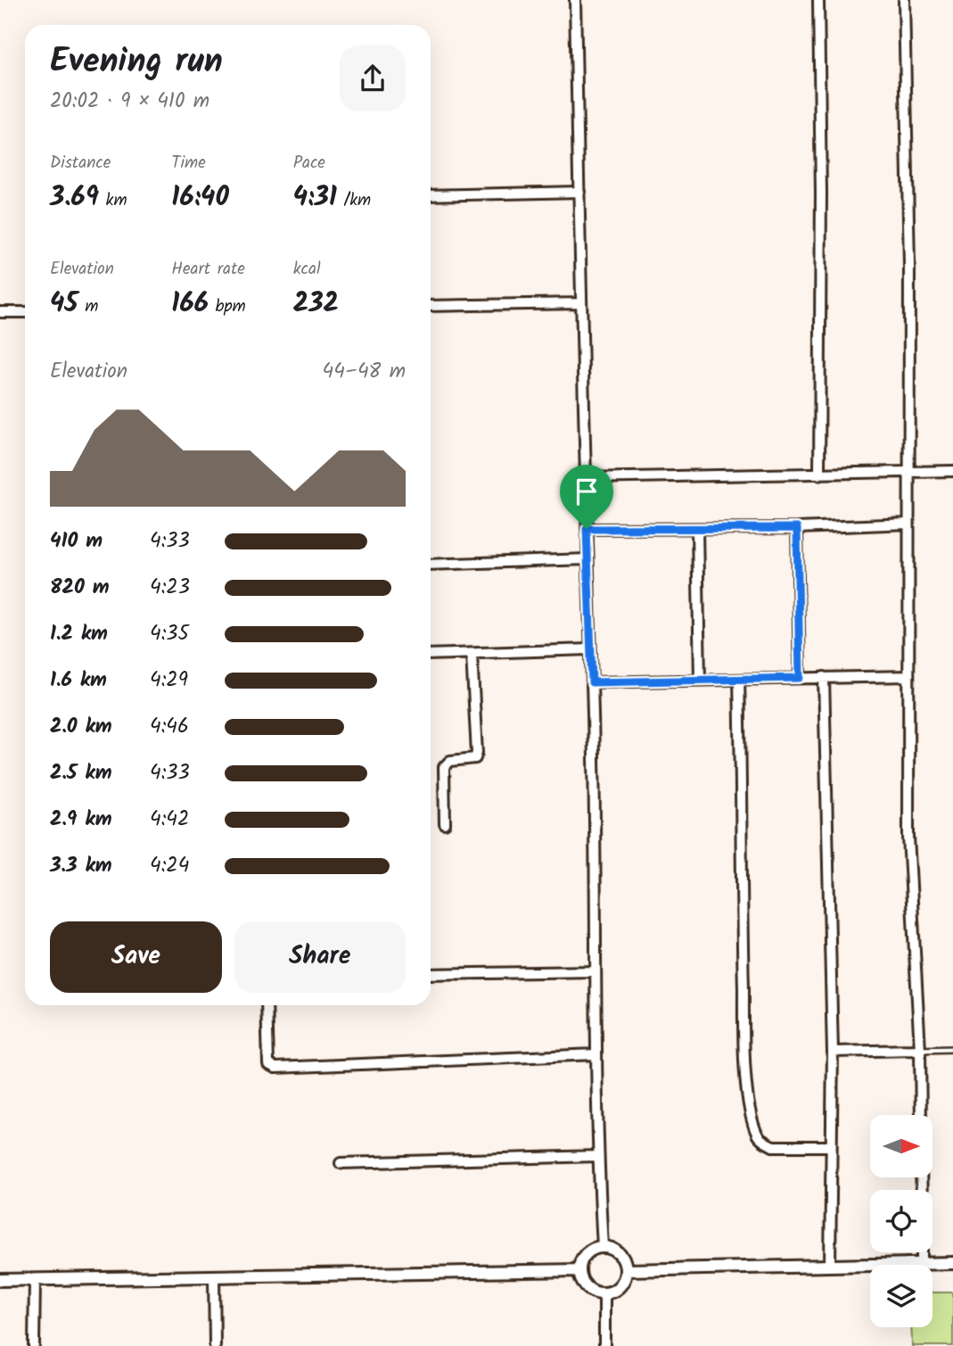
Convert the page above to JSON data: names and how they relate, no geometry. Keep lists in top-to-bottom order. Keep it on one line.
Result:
{"north":"right","page":{"heading":["Evening run","20:02 · 9 × 410 m"],"stats":[["Distance","3.69 km"],["Time","16:40"],["Pace","4:31 /km"],["Elevation","45 m"],["Heart rate","166 bpm"],["kcal","232"]],"chart":["Elevation","44–48 m"],"list":[{"name":"410 m","note":"4:33"},{"name":"820 m","note":"4:23"},{"name":"1.2 km","note":"4:35"},{"name":"1.6 km","note":"4:29"},{"name":"2.0 km","note":"4:46"},{"name":"2.5 km","note":"4:33"},{"name":"2.9 km","note":"4:42"},{"name":"3.3 km","note":"4:24"}],"buttons":["Save","Share"]}}
